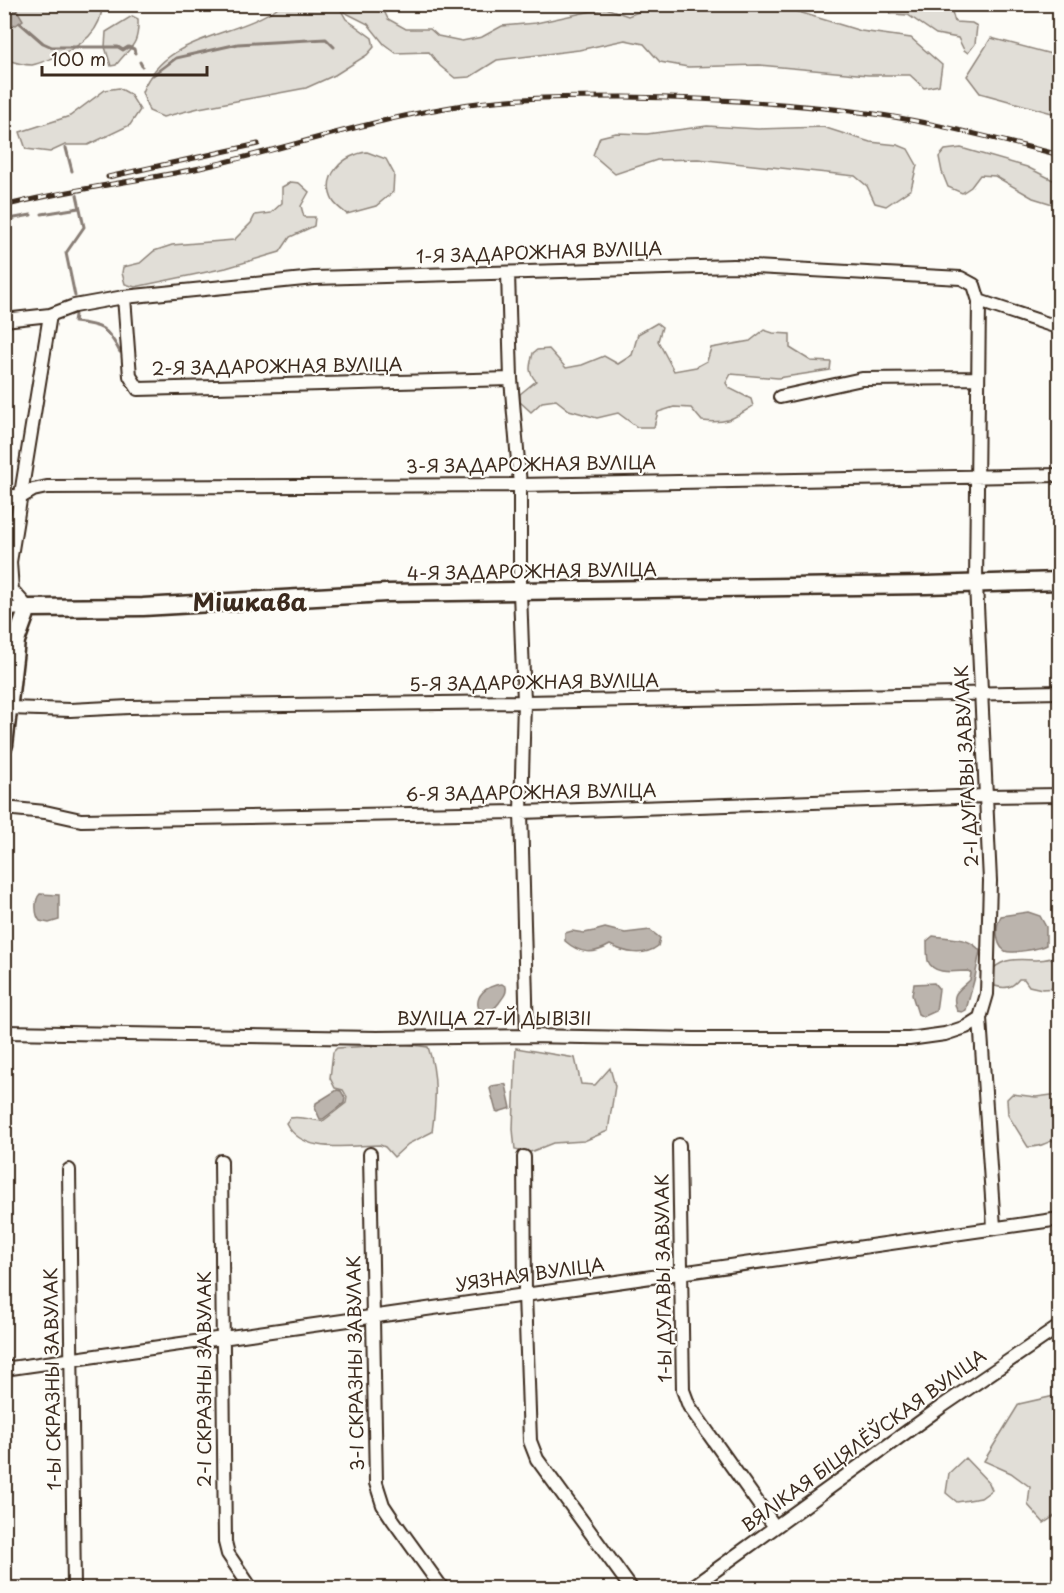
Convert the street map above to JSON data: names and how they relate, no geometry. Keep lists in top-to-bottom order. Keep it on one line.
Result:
{"streets":{"main road":["4-Я ЗАДАРОЖНАЯ ВУЛІЦА"],"street":["1-Я ЗАДАРОЖНАЯ ВУЛІЦА","2-Я ЗАДАРОЖНАЯ ВУЛІЦА","3-Я ЗАДАРОЖНАЯ ВУЛІЦА","5-Я ЗАДАРОЖНАЯ ВУЛІЦА","2-І ДУГАВЫ ЗАВУЛАК","6-Я ЗАДАРОЖНАЯ ВУЛІЦА","ВУЛІЦА 27-Й ДЫВІЗІІ","УЯЗНАЯ ВУЛІЦА","1-Ы ДУГАВЫ ЗАВУЛАК","3-І СКРАЗНЫ ЗАВУЛАК","1-Ы СКРАЗНЫ ЗАВУЛАК","2-І СКРАЗНЫ ЗАВУЛАК","ВЯЛІКАЯ БІЦЯЛЁЎСКАЯ ВУЛІЦА"]},"crossings":[["1-Я ЗАДАРОЖНАЯ ВУЛІЦА","2-Я ЗАДАРОЖНАЯ ВУЛІЦА"],["1-Я ЗАДАРОЖНАЯ ВУЛІЦА","2-І ДУГАВЫ ЗАВУЛАК"],["3-Я ЗАДАРОЖНАЯ ВУЛІЦА","2-І ДУГАВЫ ЗАВУЛАК"],["4-Я ЗАДАРОЖНАЯ ВУЛІЦА","2-І ДУГАВЫ ЗАВУЛАК"],["5-Я ЗАДАРОЖНАЯ ВУЛІЦА","2-І ДУГАВЫ ЗАВУЛАК"],["2-І ДУГАВЫ ЗАВУЛАК","6-Я ЗАДАРОЖНАЯ ВУЛІЦА"],["2-І ДУГАВЫ ЗАВУЛАК","ВУЛІЦА 27-Й ДЫВІЗІІ"],["2-І ДУГАВЫ ЗАВУЛАК","УЯЗНАЯ ВУЛІЦА"],["УЯЗНАЯ ВУЛІЦА","1-Ы ДУГАВЫ ЗАВУЛАК"],["УЯЗНАЯ ВУЛІЦА","3-І СКРАЗНЫ ЗАВУЛАК"],["УЯЗНАЯ ВУЛІЦА","1-Ы СКРАЗНЫ ЗАВУЛАК"],["УЯЗНАЯ ВУЛІЦА","2-І СКРАЗНЫ ЗАВУЛАК"],["1-Ы ДУГАВЫ ЗАВУЛАК","ВЯЛІКАЯ БІЦЯЛЁЎСКАЯ ВУЛІЦА"]],"districts":["Мішкава"],"scale_bar":"100 m"}
